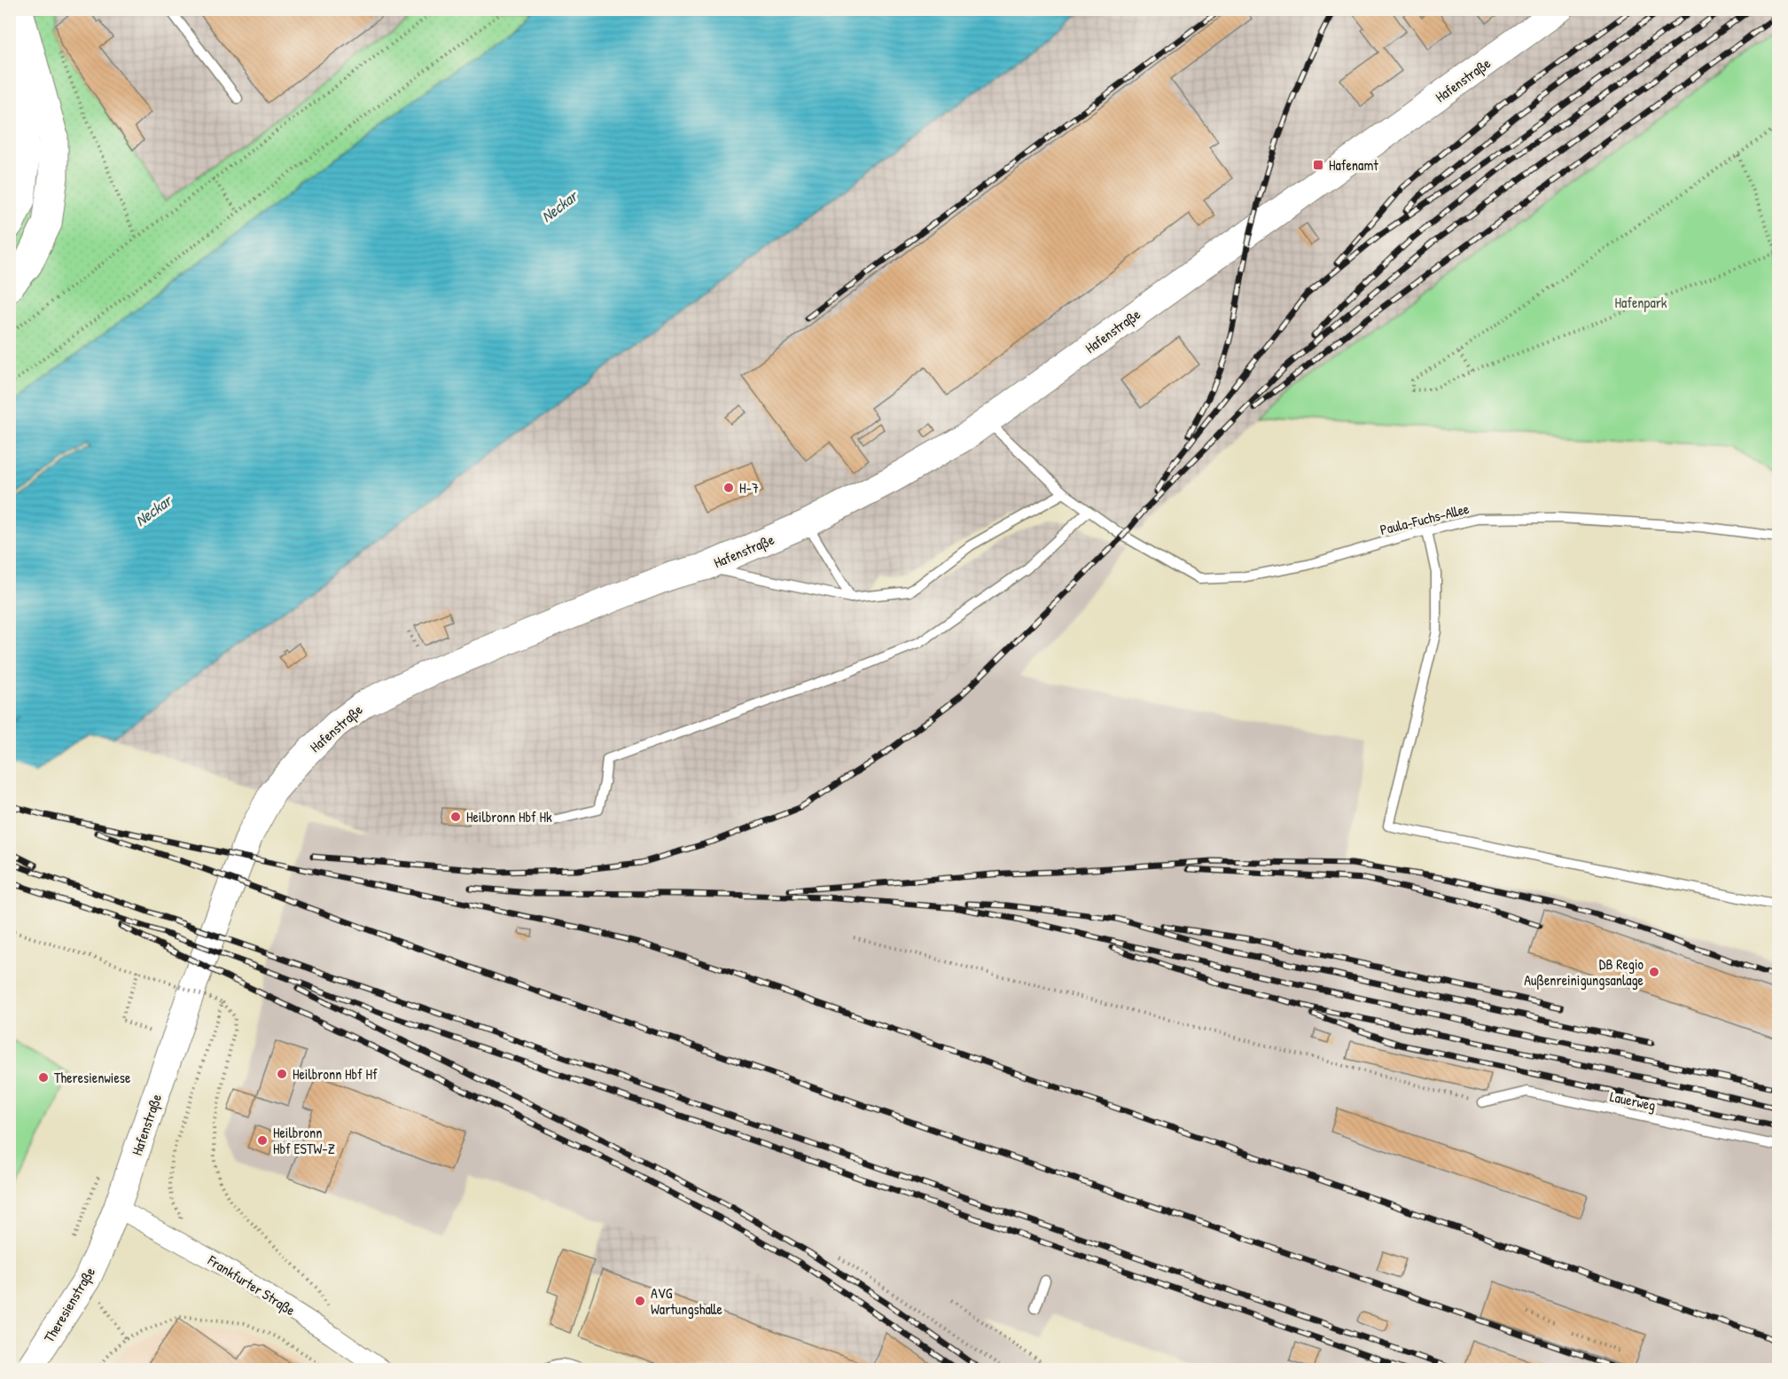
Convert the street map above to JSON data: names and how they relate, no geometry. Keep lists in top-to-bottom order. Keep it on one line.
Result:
{"streets":{"main road":["Hafenstraße","Theresienstraße"],"street":["Frankfurter Straße"],"lane":["Paula-Fuchs-Allee","Lauerweg"]},"crossings":[["Hafenstraße","Paula-Fuchs-Allee"],["Hafenstraße","Frankfurter Straße"],["Hafenstraße","Theresienstraße"],["Frankfurter Straße","Theresienstraße"]],"water":["Neckar"],"parks":["Hafenpark"],"places":{"transit":["Hafenamt"],"other":["H-7","Heilbronn Hbf Hk","DB Regio Außenreinigungsanlage","Heilbronn Hbf Hf","Theresienwiese","Heilbronn Hbf ESTW-Z","AVG Wartungshalle"]}}
